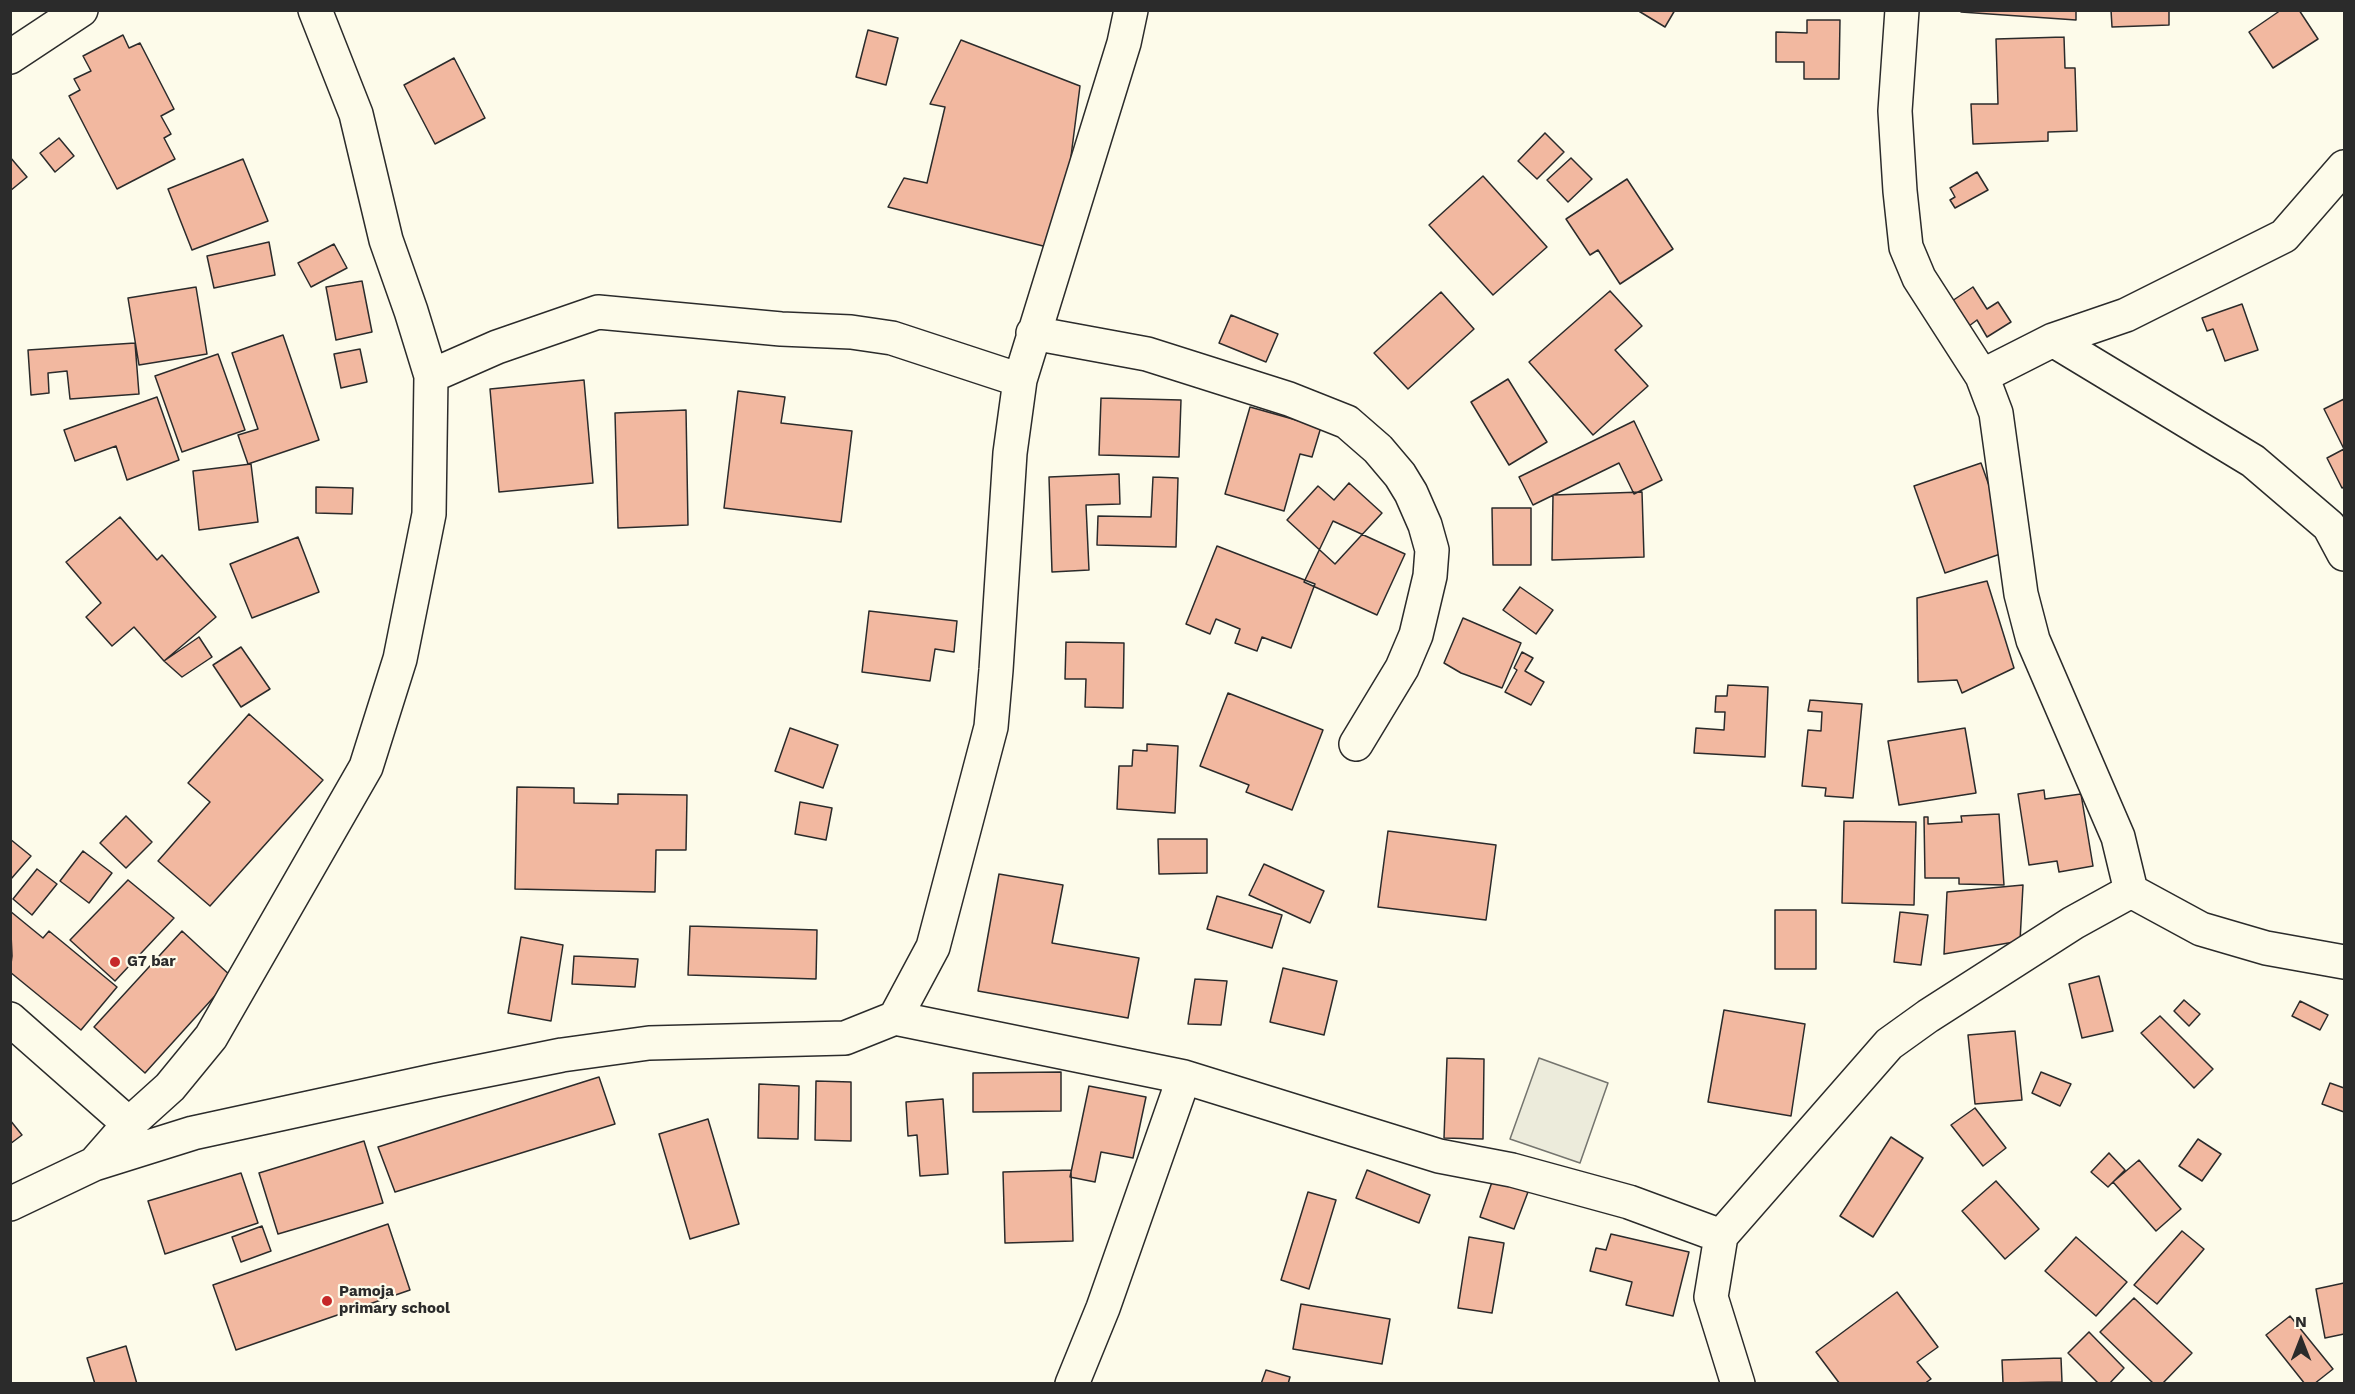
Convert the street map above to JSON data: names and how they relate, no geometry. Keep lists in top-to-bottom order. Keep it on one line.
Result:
{"places":["G7 bar","Pamoja primary school"],"north":"top"}
